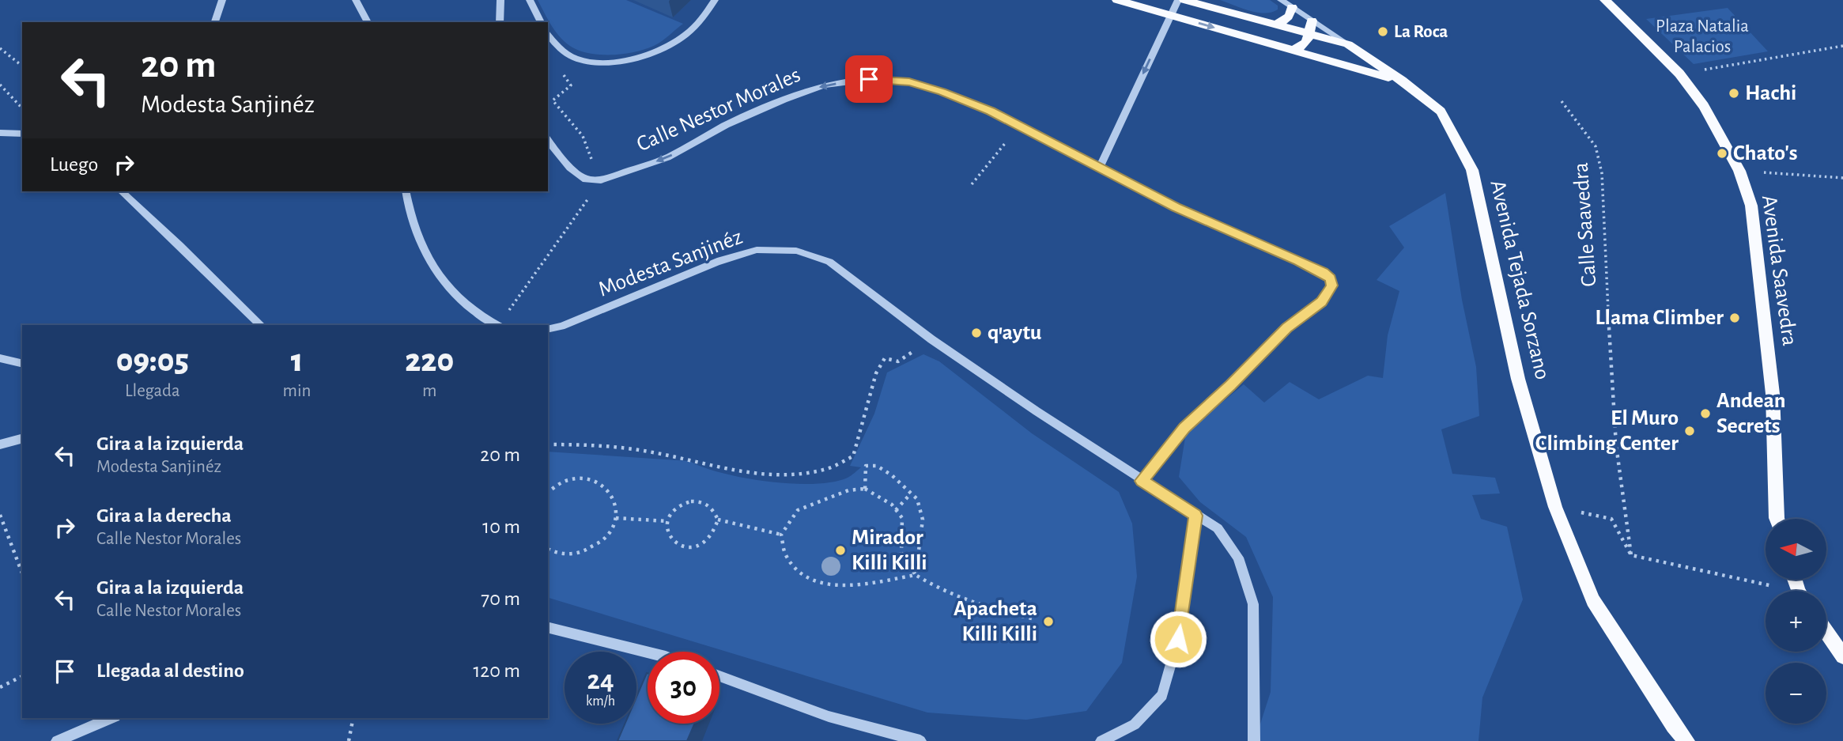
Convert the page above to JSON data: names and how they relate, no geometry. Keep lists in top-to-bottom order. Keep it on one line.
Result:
{"streets":{"main road":["Avenida Saavedra","Avenida Tejada Sorzano"],"street":["Calle Nestor Morales","Modesta Sanjinéz"],"path":["Calle Saavedra"]},"crossings":[["Calle Nestor Morales","Modesta Sanjinéz"]],"one_way":["Calle Nestor Morales"],"parks":["Plaza Natalia Palacios"],"places":["La Roca","Hachi","Chato's","Llama Climber","q'aytu","Andean Secrets","El Muro Climbing Center","Mirador Killi Killi","Apacheta Killi Killi"],"north":"left","page":{"turn":["20 m","Modesta Sanjinéz"],"then":"Luego","eta":["09:05","Llegada","1","min","220","m"],"list":[{"name":"Gira a la izquierda","note":"Modesta Sanjinéz","value":"20 m"},{"name":"Gira a la derecha","note":"Calle Nestor Morales","value":"10 m"},{"name":"Gira a la izquierda","note":"Calle Nestor Morales","value":"70 m"},{"name":"Llegada al destino","value":"120 m"}],"map_buttons":["+","−"],"speed":"24 km/h","limit":"30"}}
